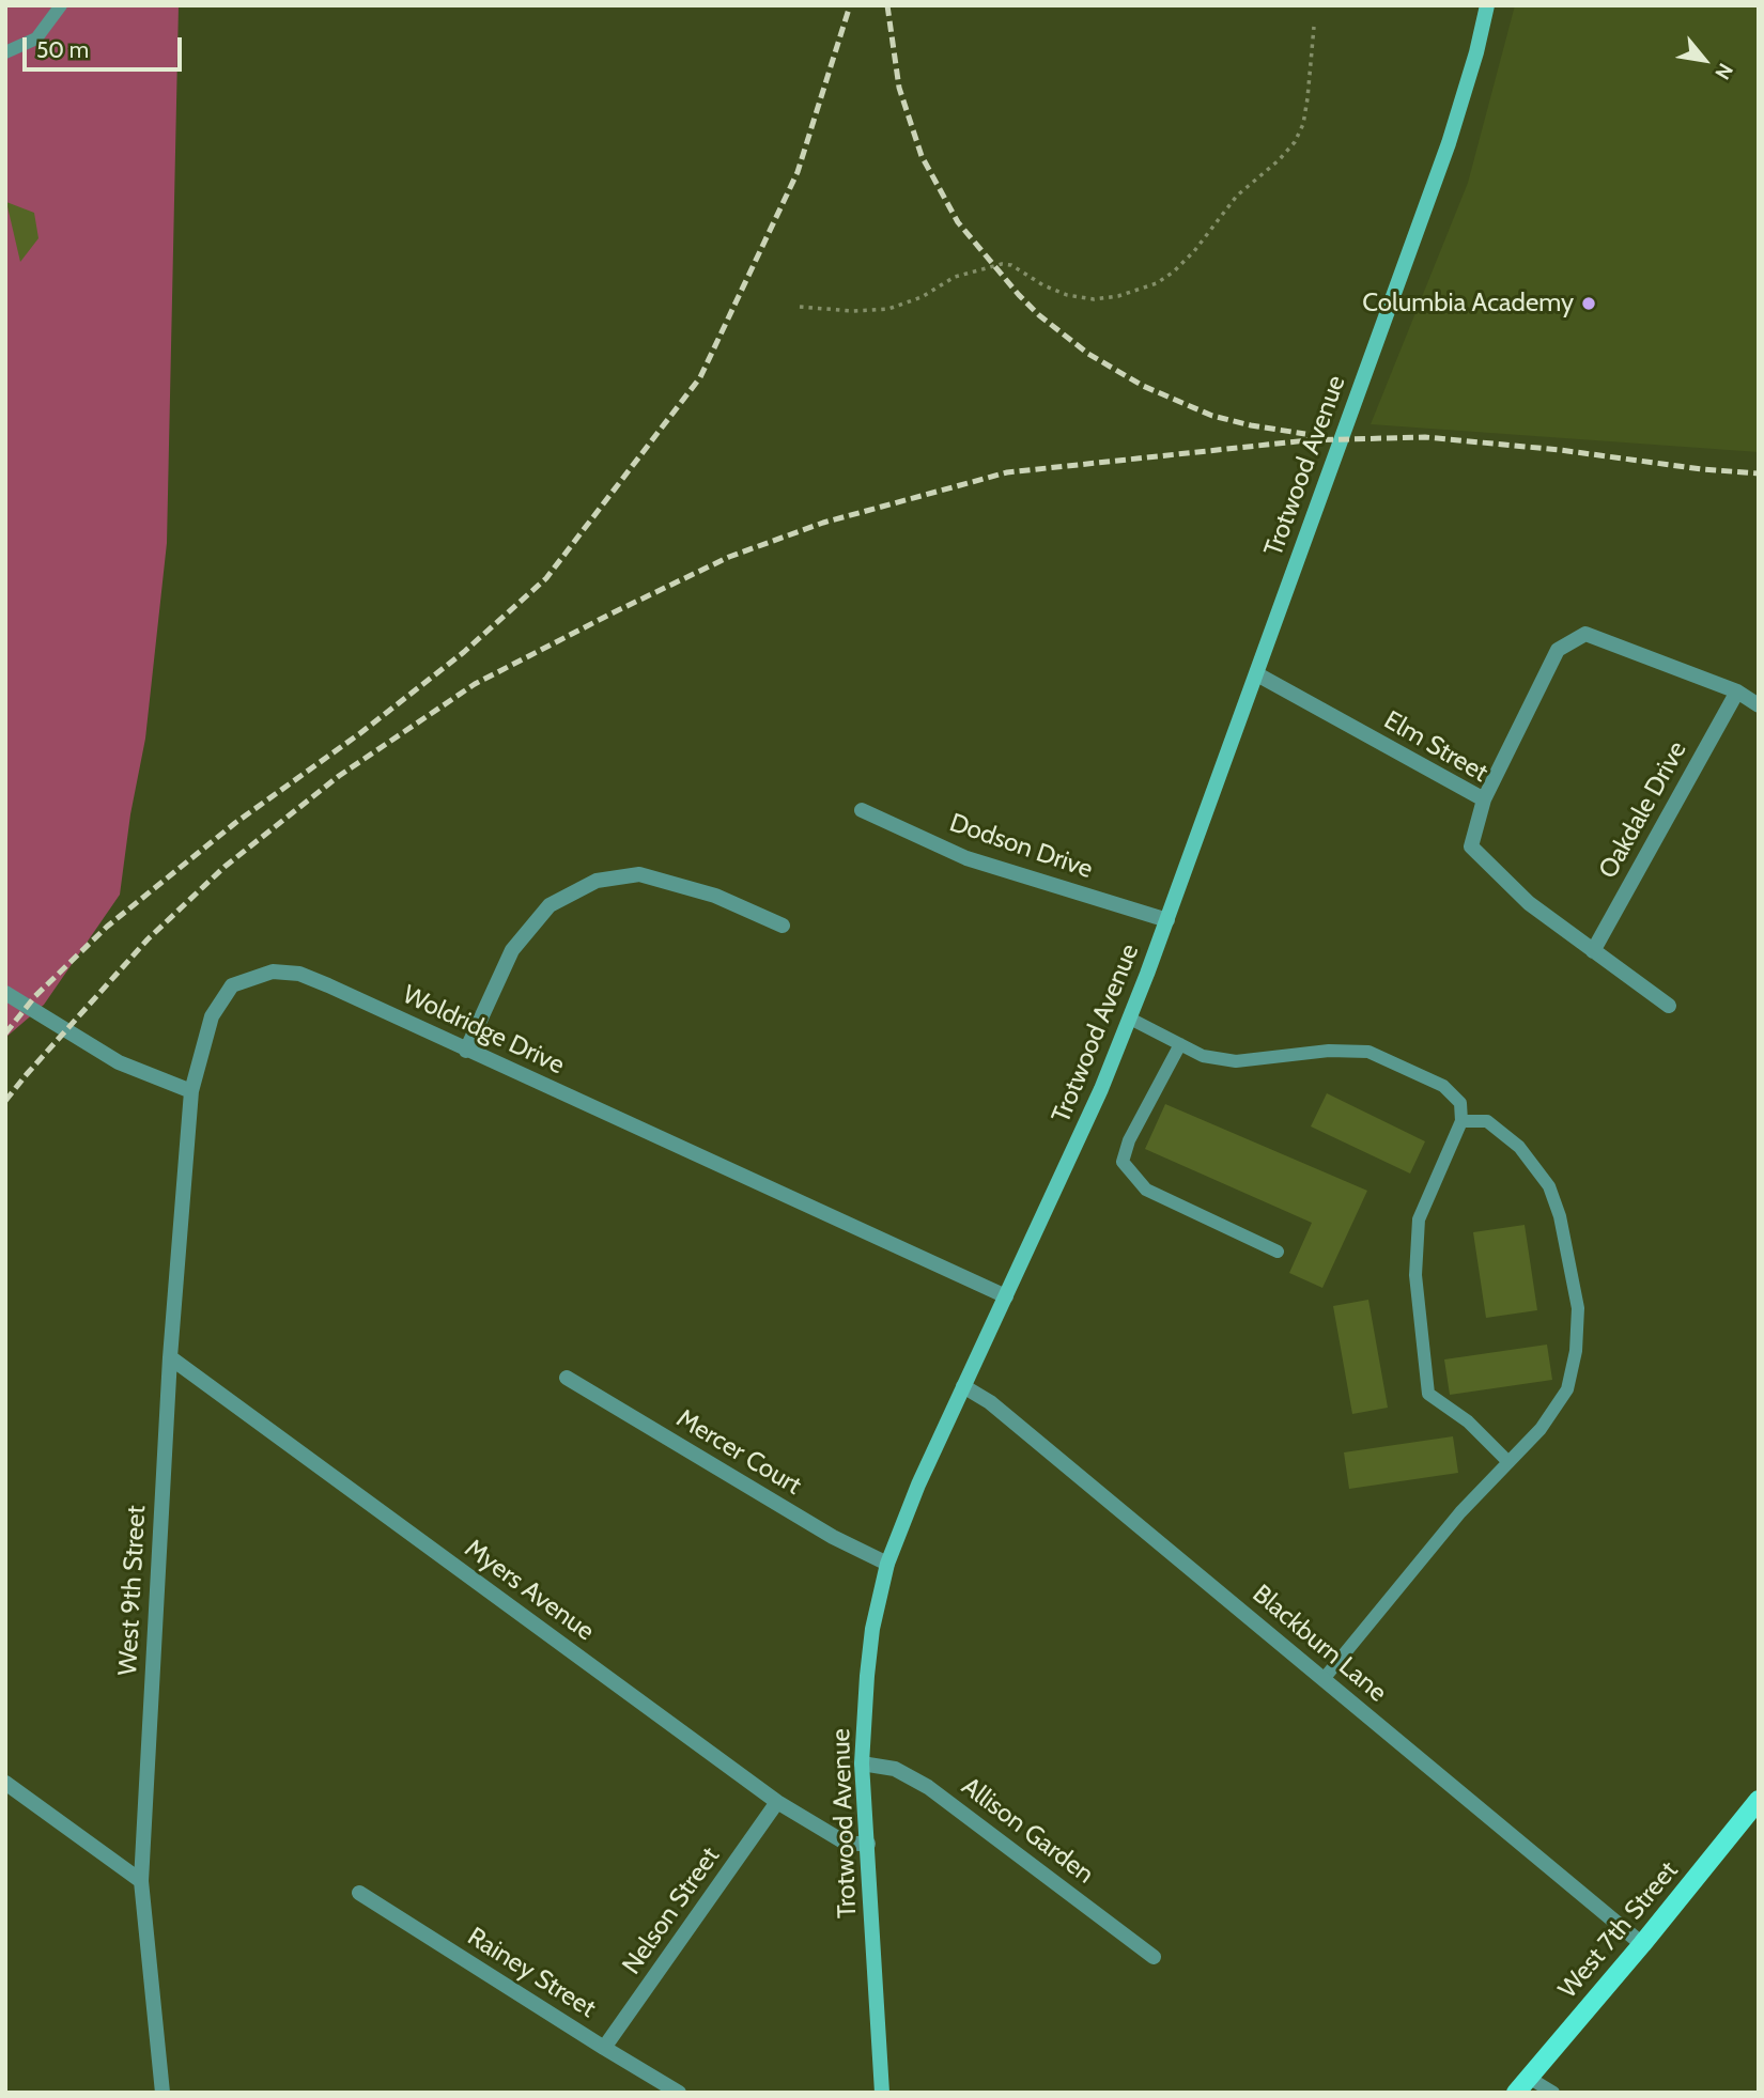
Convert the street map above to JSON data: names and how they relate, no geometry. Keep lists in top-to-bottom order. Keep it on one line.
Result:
{"streets":{"main road":["Trotwood Avenue","West 7th Street"],"street":["Elm Street","Oakdale Drive","Dodson Drive","Woldridge Drive","Mercer Court","West 9th Street","Myers Avenue","Blackburn Lane","Allison Garden","Nelson Street","Rainey Street"]},"crossings":[["Trotwood Avenue","Elm Street"],["Trotwood Avenue","Dodson Drive"],["Trotwood Avenue","Woldridge Drive"],["Trotwood Avenue","Mercer Court"],["Trotwood Avenue","Myers Avenue"],["Trotwood Avenue","Blackburn Lane"],["Trotwood Avenue","Allison Garden"],["Elm Street","Oakdale Drive"],["Woldridge Drive","West 9th Street"],["West 9th Street","Myers Avenue"],["Myers Avenue","Nelson Street"],["Blackburn Lane","West 7th Street"],["Nelson Street","Rainey Street"]],"places":["Columbia Academy"],"scale_bar":"50 m","north":"bottom right"}
